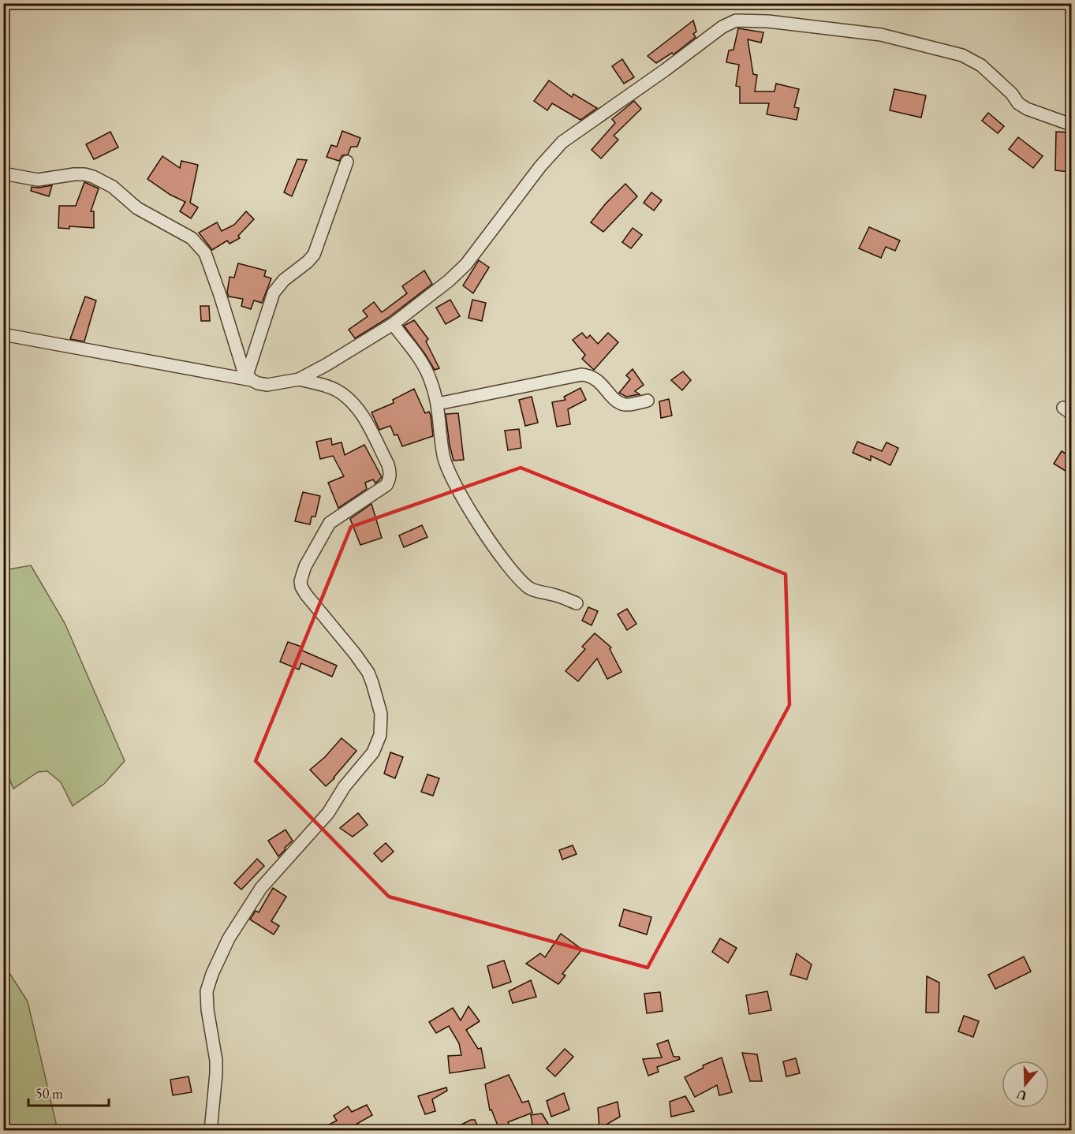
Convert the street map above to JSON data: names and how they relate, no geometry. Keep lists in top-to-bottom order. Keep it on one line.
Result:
{"scale_bar":"50 m","north":"bottom"}
